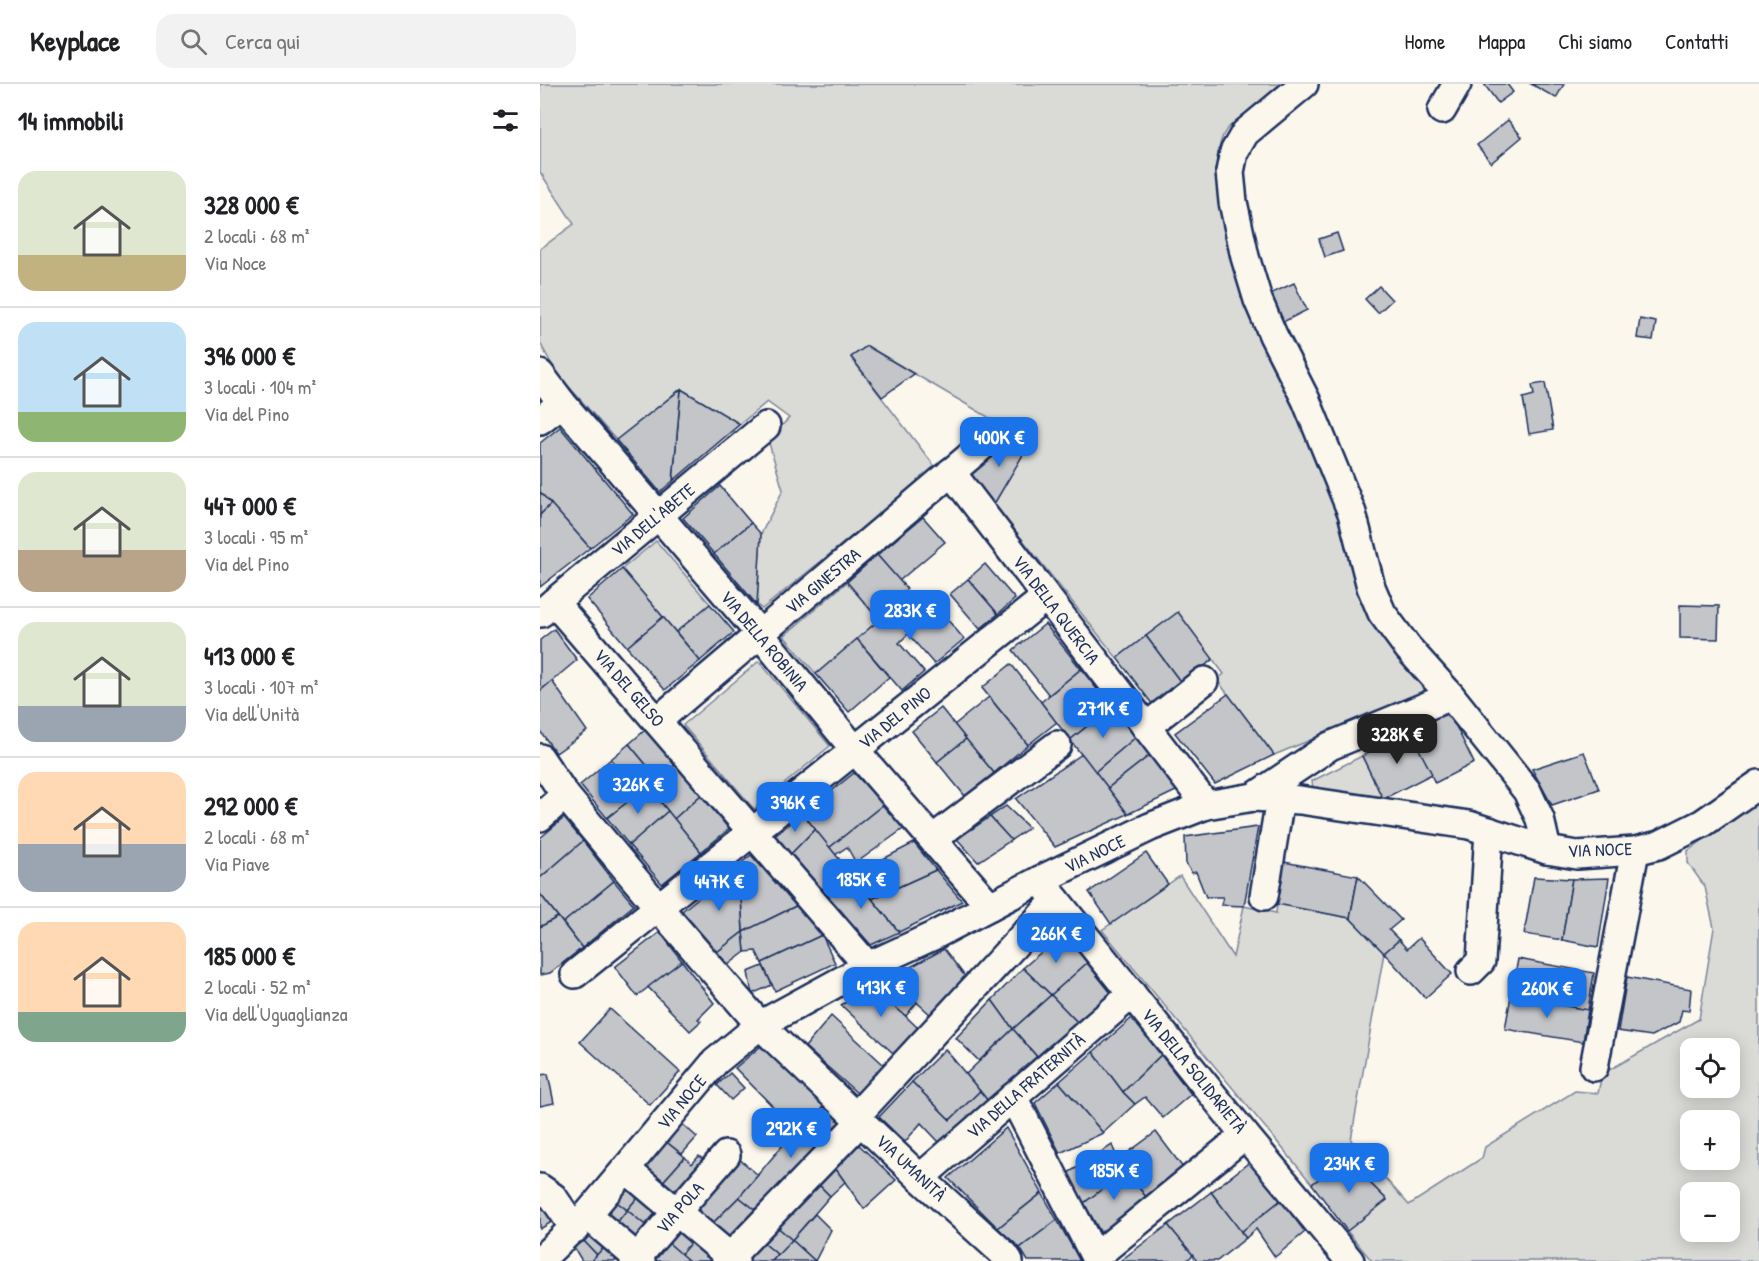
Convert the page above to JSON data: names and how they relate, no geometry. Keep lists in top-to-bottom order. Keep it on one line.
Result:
{"streets":{"street":["VIA DELL'ABETE","VIA GINESTRA","VIA DELLA QUERCIA","VIA DELLA ROBINIA","VIA DEL GELSO","VIA DEL PINO","VIA NOCE","VIA DELLA SOLIDARIETÀ","VIA DELLA FRATERNITÀ","VIA UMANITÀ","VIA POLA"]},"crossings":[["VIA DELL'ABETE","VIA DELLA ROBINIA"],["VIA DELL'ABETE","VIA DEL GELSO"],["VIA GINESTRA","VIA DELLA QUERCIA"],["VIA GINESTRA","VIA DELLA ROBINIA"],["VIA GINESTRA","VIA DEL GELSO"],["VIA DELLA QUERCIA","VIA DEL PINO"],["VIA DELLA QUERCIA","VIA NOCE"],["VIA DELLA ROBINIA","VIA DEL PINO"],["VIA DELLA ROBINIA","VIA NOCE"],["VIA DEL GELSO","VIA DEL PINO"],["VIA DEL GELSO","VIA NOCE"],["VIA DEL PINO","VIA UMANITÀ"],["VIA NOCE","VIA DELLA SOLIDARIETÀ"],["VIA NOCE","VIA UMANITÀ"],["VIA DELLA SOLIDARIETÀ","VIA DELLA FRATERNITÀ"],["VIA DELLA FRATERNITÀ","VIA UMANITÀ"]],"page":{"header":"Keyplace","search":"Cerca qui","nav":["Home","Mappa","Chi siamo","Contatti"],"heading":"14 immobili","list":[{"name":"328 000 €","note":"2 locali · 68 m² · Via Noce"},{"name":"396 000 €","note":"3 locali · 104 m² · Via del Pino"},{"name":"447 000 €","note":"3 locali · 95 m² · Via del Pino"},{"name":"413 000 €","note":"3 locali · 107 m² · Via dell'Unità"},{"name":"292 000 €","note":"2 locali · 68 m² · Via Piave"},{"name":"185 000 €","note":"2 locali · 52 m² · Via dell'Uguaglianza"}],"price":["400K €","283K €","271K €","328K €","326K €","396K €","185K €","447K €","266K €","413K €","260K €","292K €","234K €","185K €"],"map_buttons":["+","−"]}}
